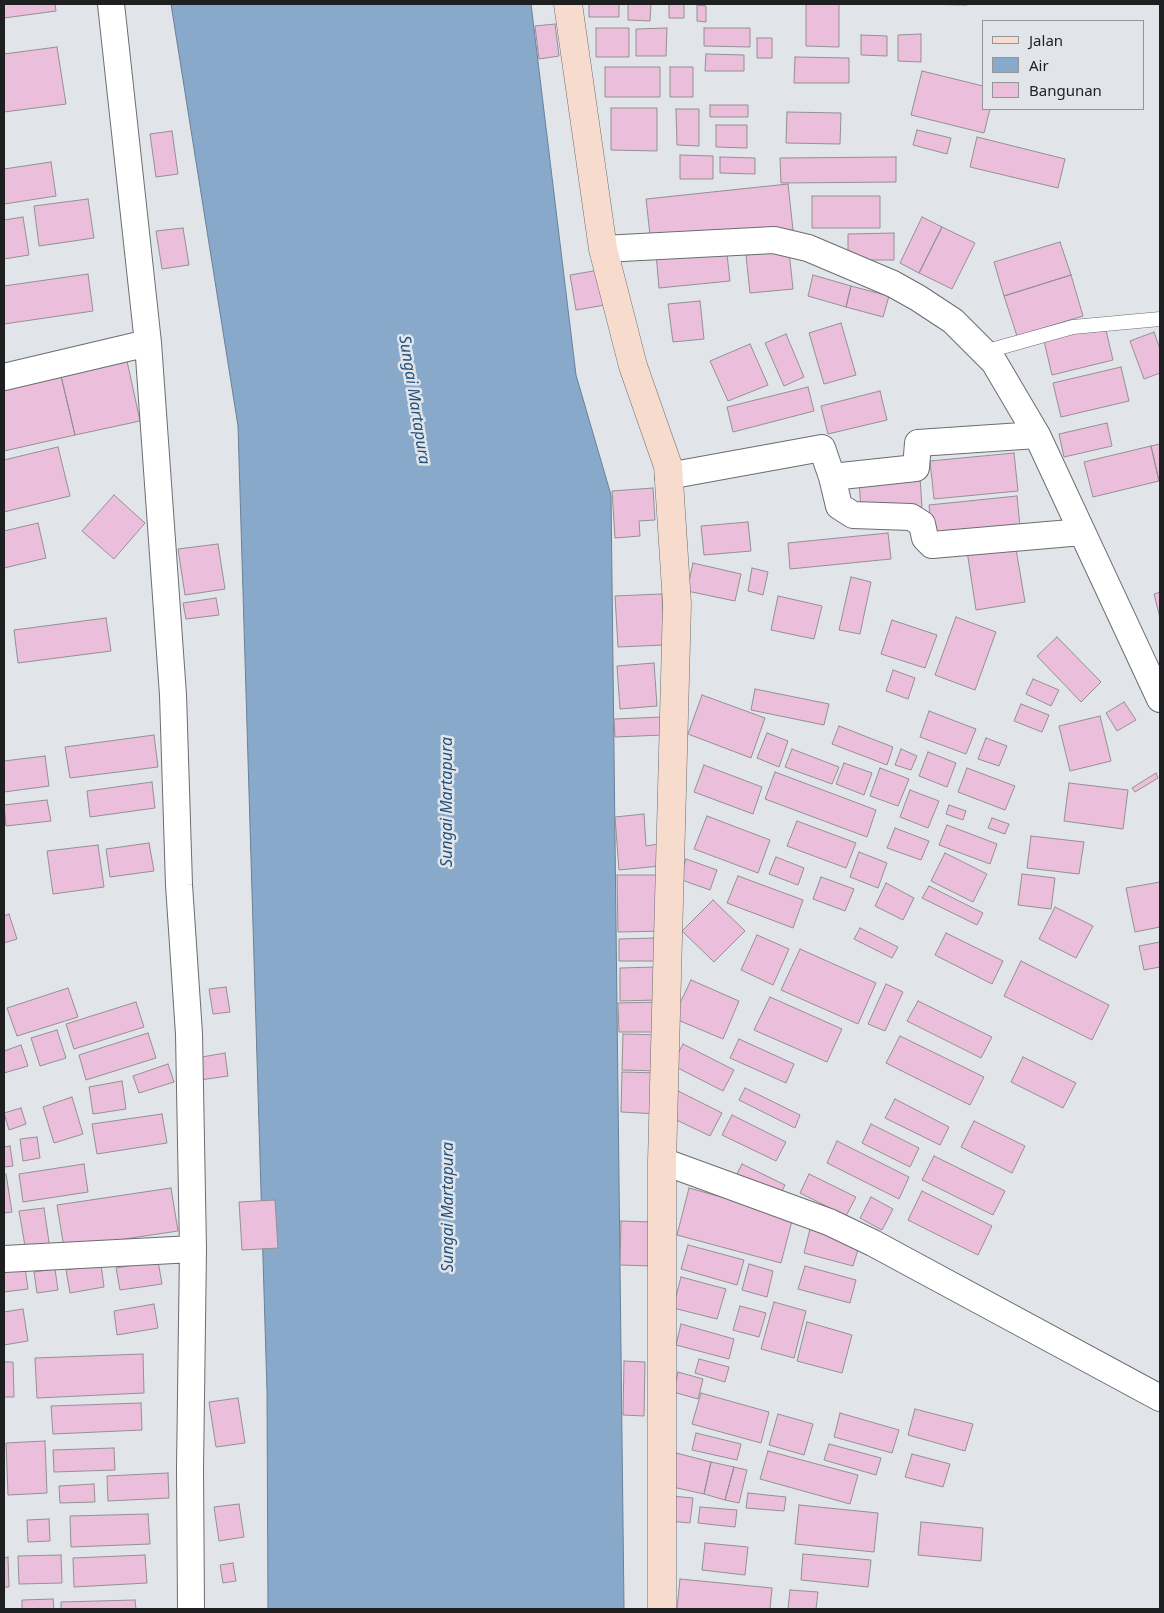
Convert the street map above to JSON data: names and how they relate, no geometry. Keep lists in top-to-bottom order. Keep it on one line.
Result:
{"water":["Sungai Martapura"],"legend":["Jalan","Air","Bangunan"]}
